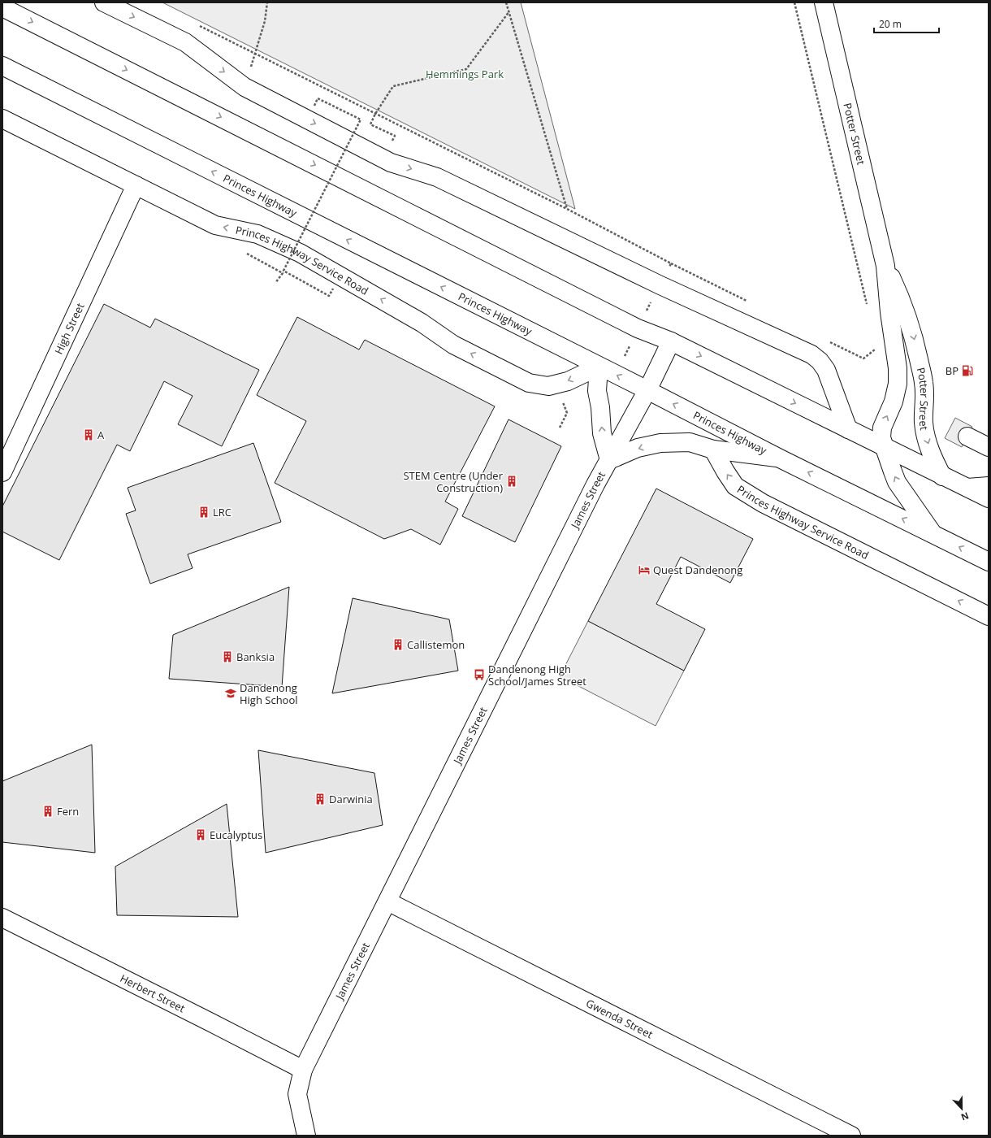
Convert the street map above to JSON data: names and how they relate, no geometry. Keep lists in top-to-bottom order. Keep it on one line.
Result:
{"streets":{"main road":["Potter Street","Princes Highway","Princes Highway Service Road","High Street","James Street","Herbert Street","Gwenda Street"]},"crossings":[["Potter Street","Princes Highway"],["Princes Highway","Princes Highway Service Road"],["Princes Highway","James Street"],["Princes Highway Service Road","High Street"],["James Street","Herbert Street"],["James Street","Gwenda Street"]],"parks":["Hemmings Park"],"places":{"fuel station":["BP"],"building":["A","STEM Centre (Under Construction)","LRC","Callistemon","Banksia","Darwinia","Fern","Eucalyptus"],"hotel":["Quest Dandenong"],"bus stop":["Dandenong High School/James Street"],"school or university":["Dandenong High School"]},"scale_bar":"20 m","north":"bottom"}
